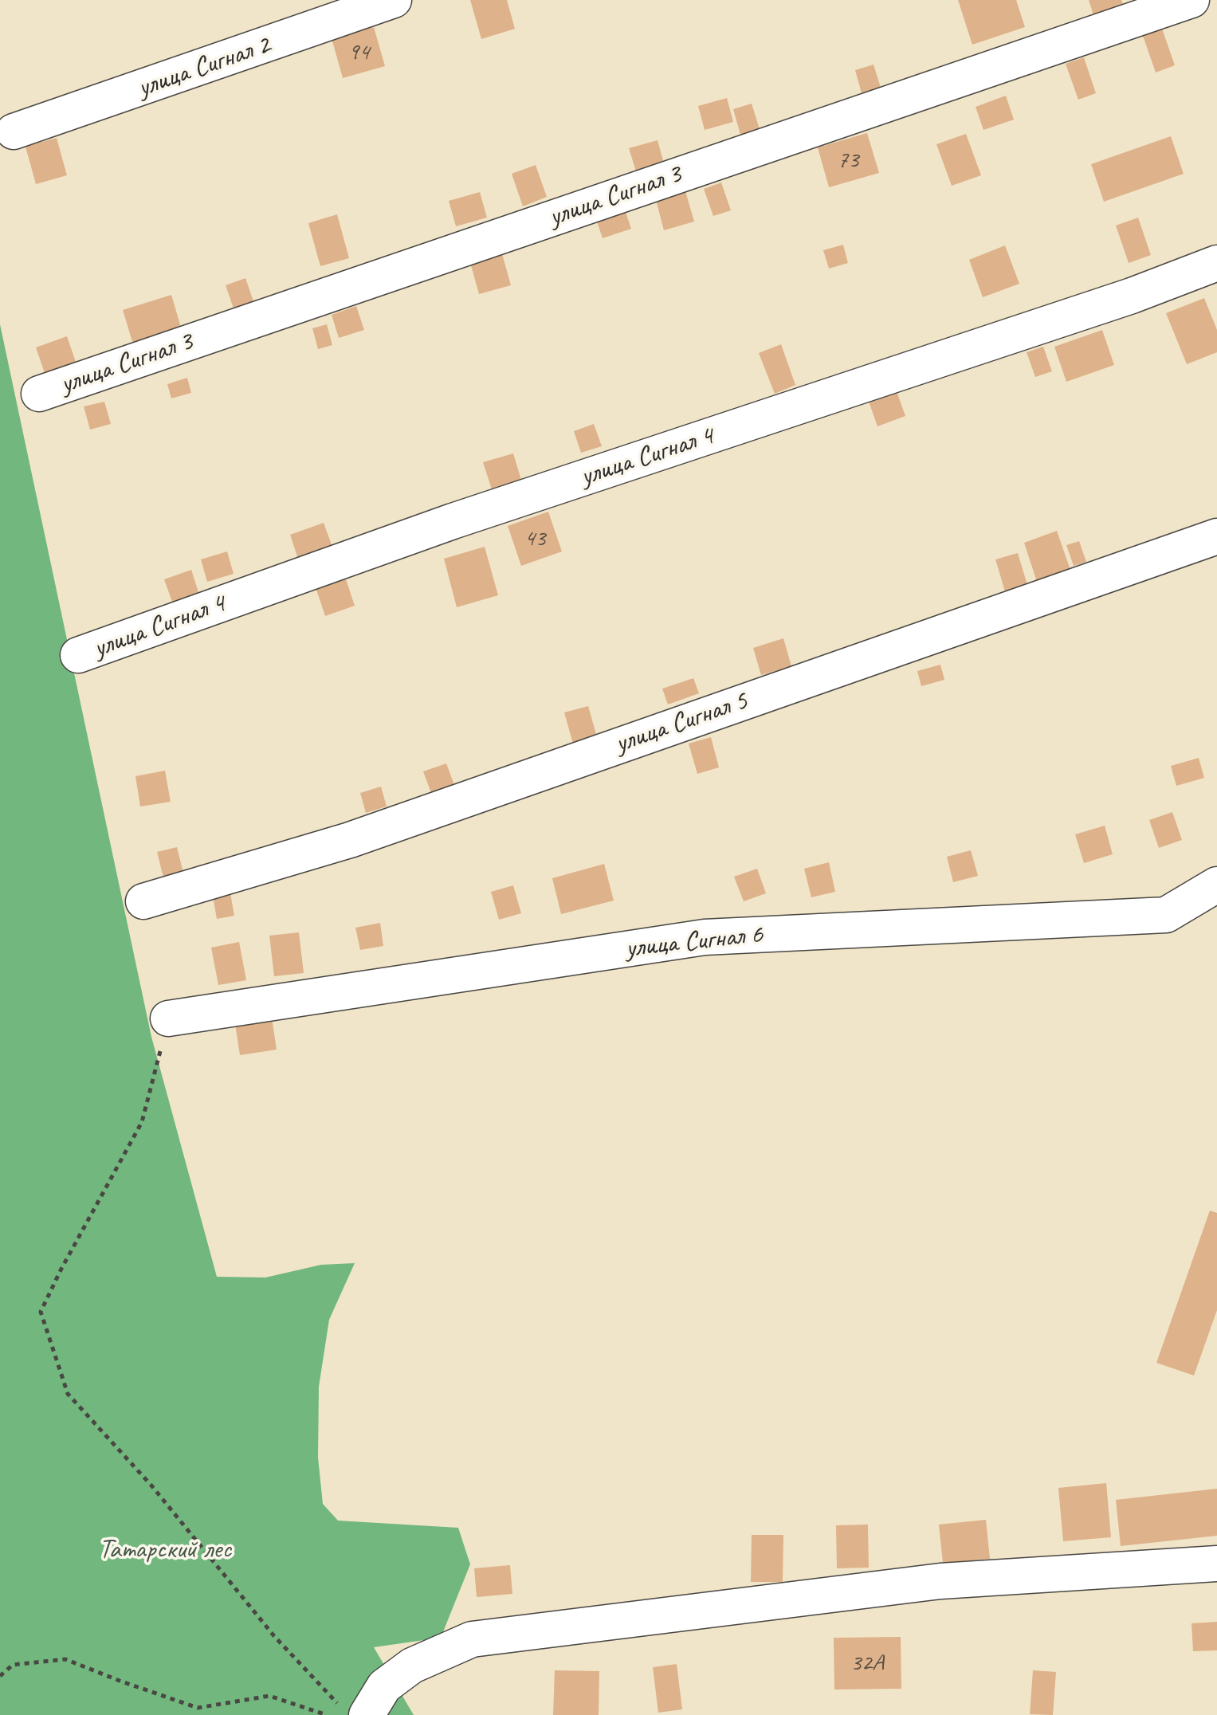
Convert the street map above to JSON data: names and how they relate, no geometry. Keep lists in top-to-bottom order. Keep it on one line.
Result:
{"streets":{"street":["улица Сигнал 2","улица Сигнал 3","улица Сигнал 4","улица Сигнал 5","улица Сигнал 6"]},"parks":["Татарский лес"],"house_numbers":["94","73","43","32А"]}
